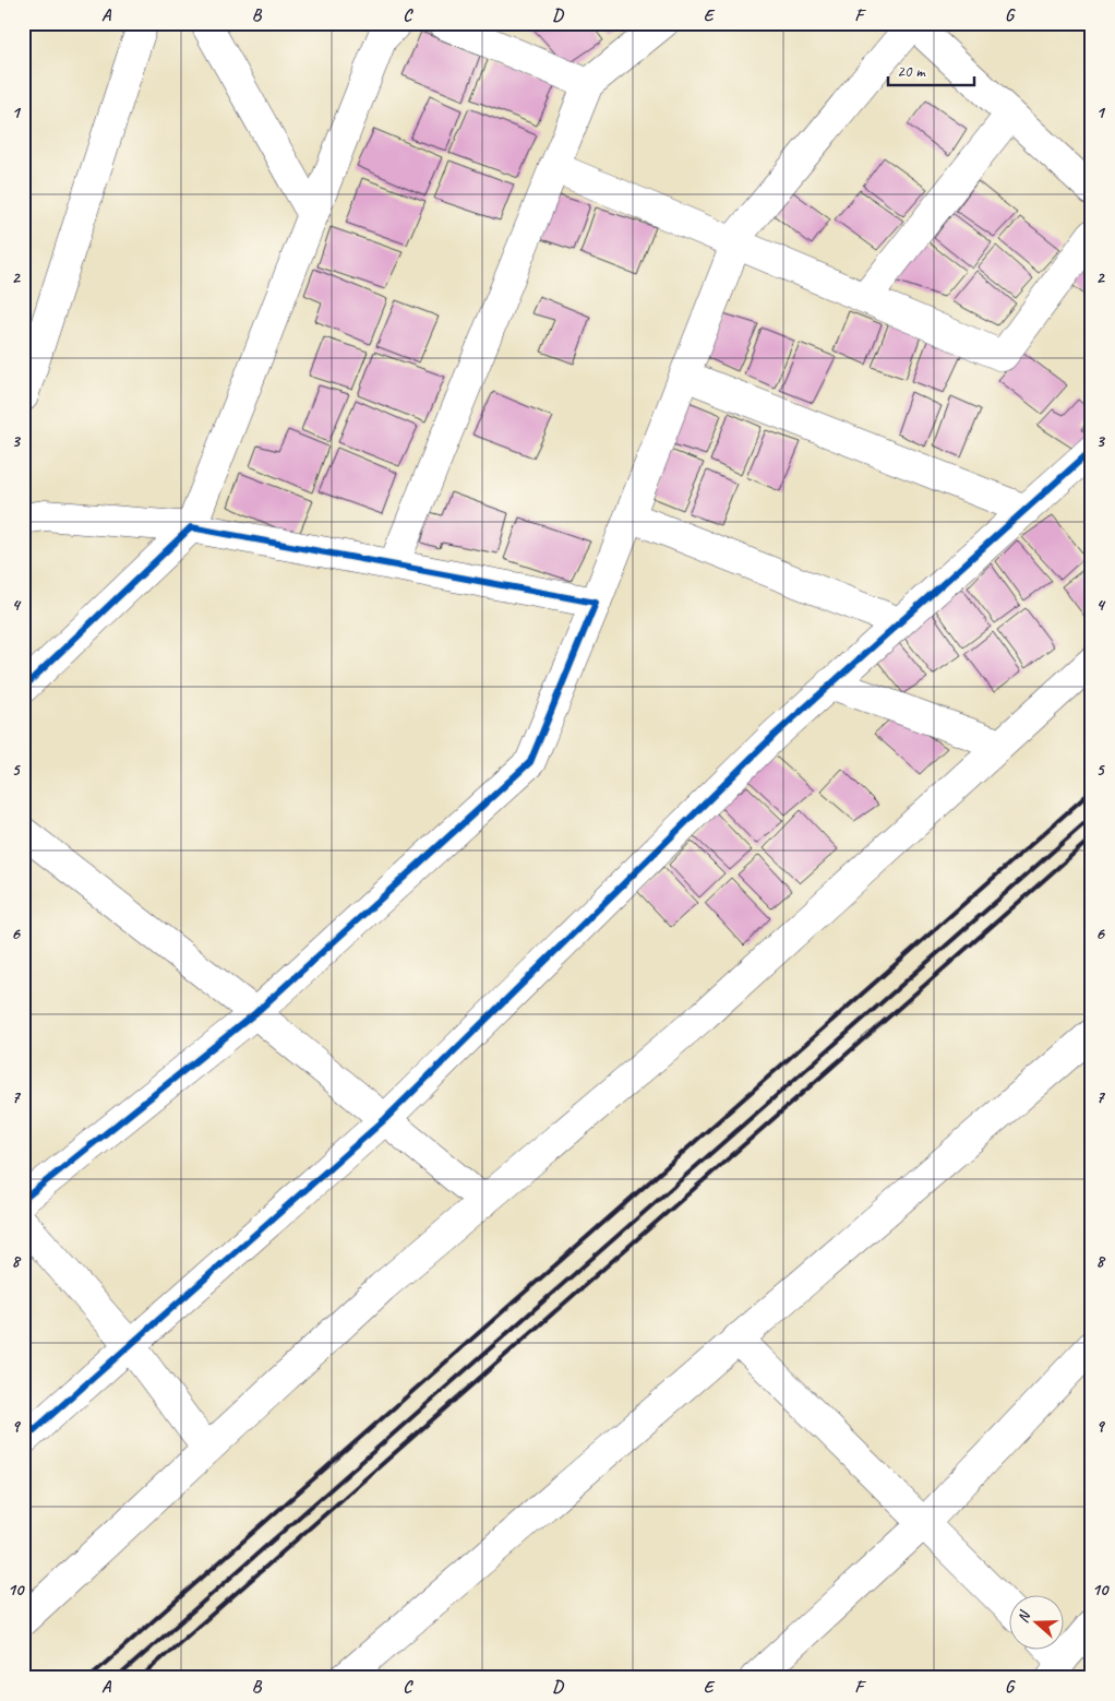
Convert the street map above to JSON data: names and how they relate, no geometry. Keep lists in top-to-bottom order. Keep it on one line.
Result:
{"scale_bar":"20 m","north":"left","grid":{"columns":["A","B","C","D","E","F","G"],"rows":["1","2","3","4","5","6","7","8","9","10"]}}
